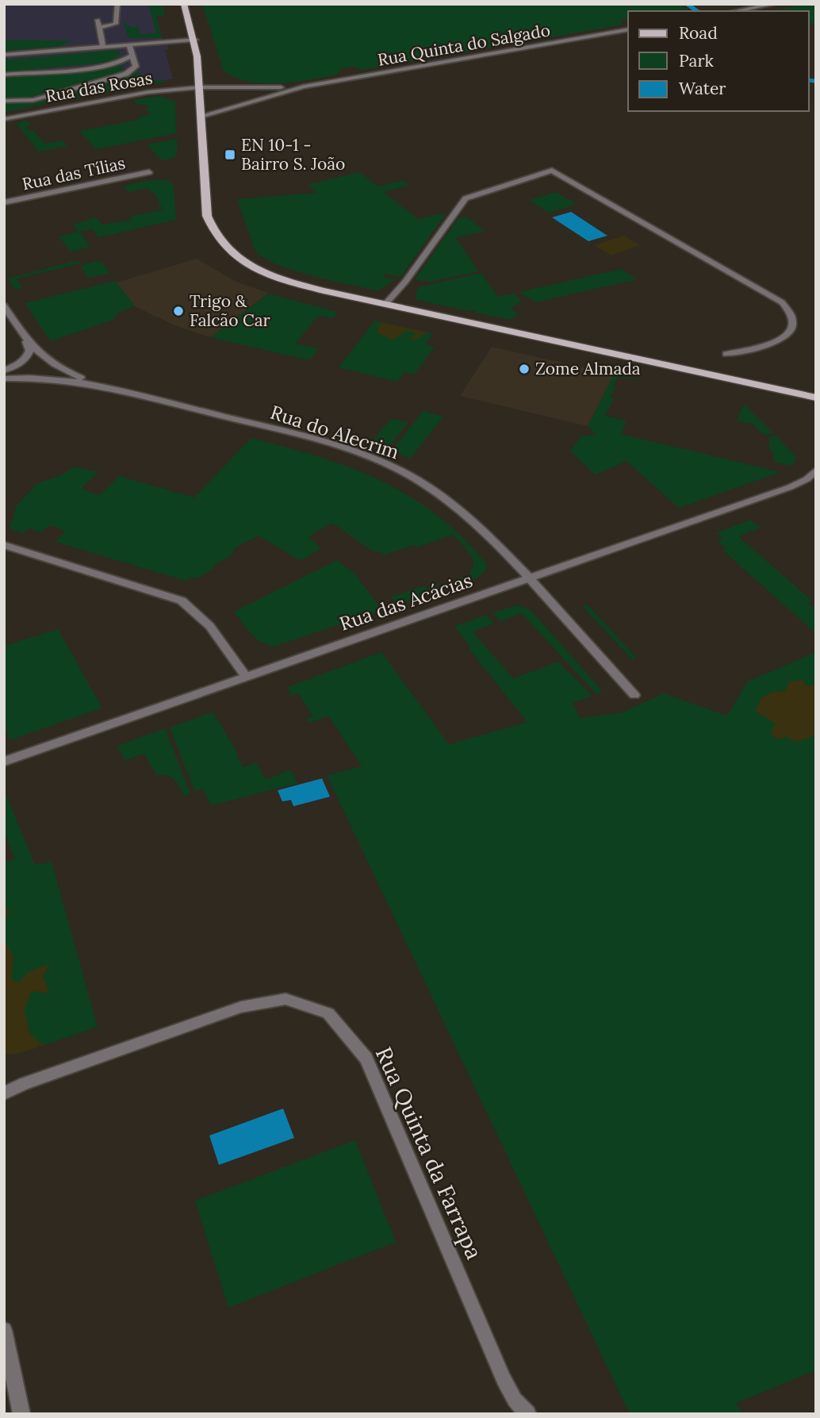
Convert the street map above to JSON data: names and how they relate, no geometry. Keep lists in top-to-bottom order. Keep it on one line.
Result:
{"streets":{"street":["Rua Quinta do Salgado","Rua das Rosas","Rua das Tílias","Rua do Alecrim","Rua das Acácias","Rua Quinta da Farrapa"]},"crossings":[["Rua Quinta do Salgado","Rua das Rosas"],["Rua do Alecrim","Rua das Acácias"]],"places":{"transit":["EN 10-1 - Bairro S. João"],"other":["Trigo & Falcão Car","Zome Almada"]},"legend":["Road","Park","Water"]}
